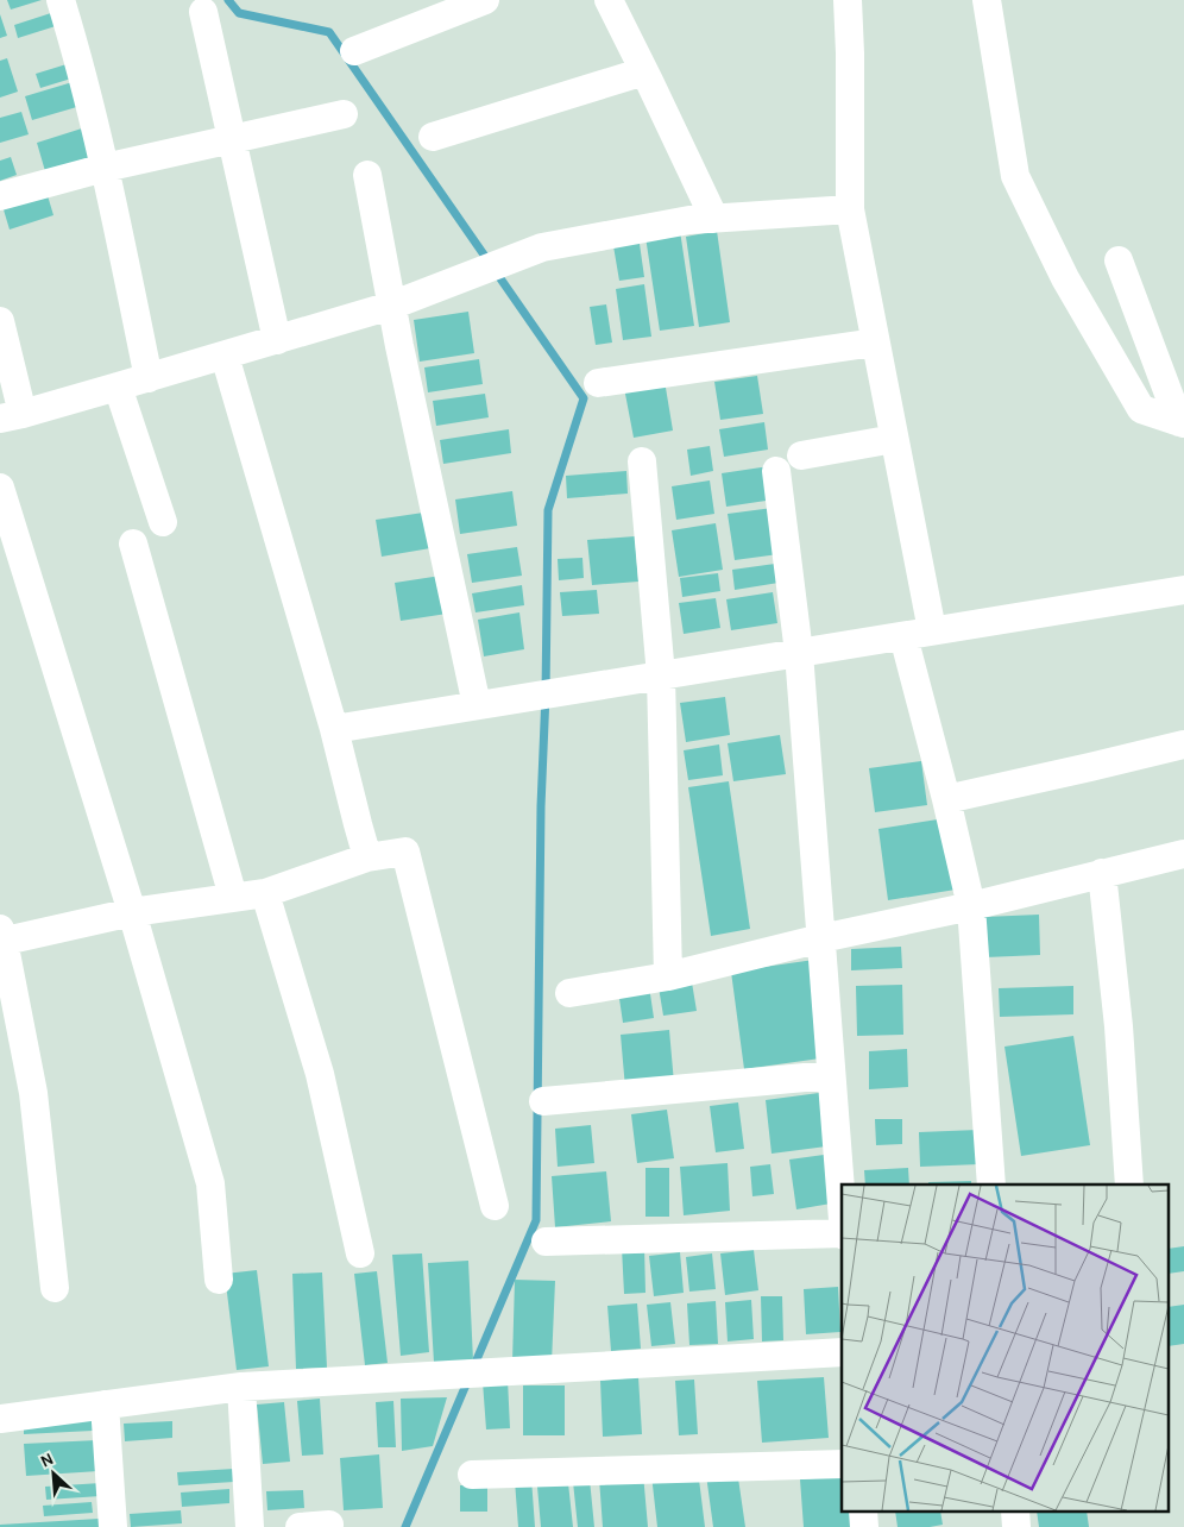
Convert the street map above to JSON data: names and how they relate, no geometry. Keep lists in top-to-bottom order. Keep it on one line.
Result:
{"north":"top left"}
